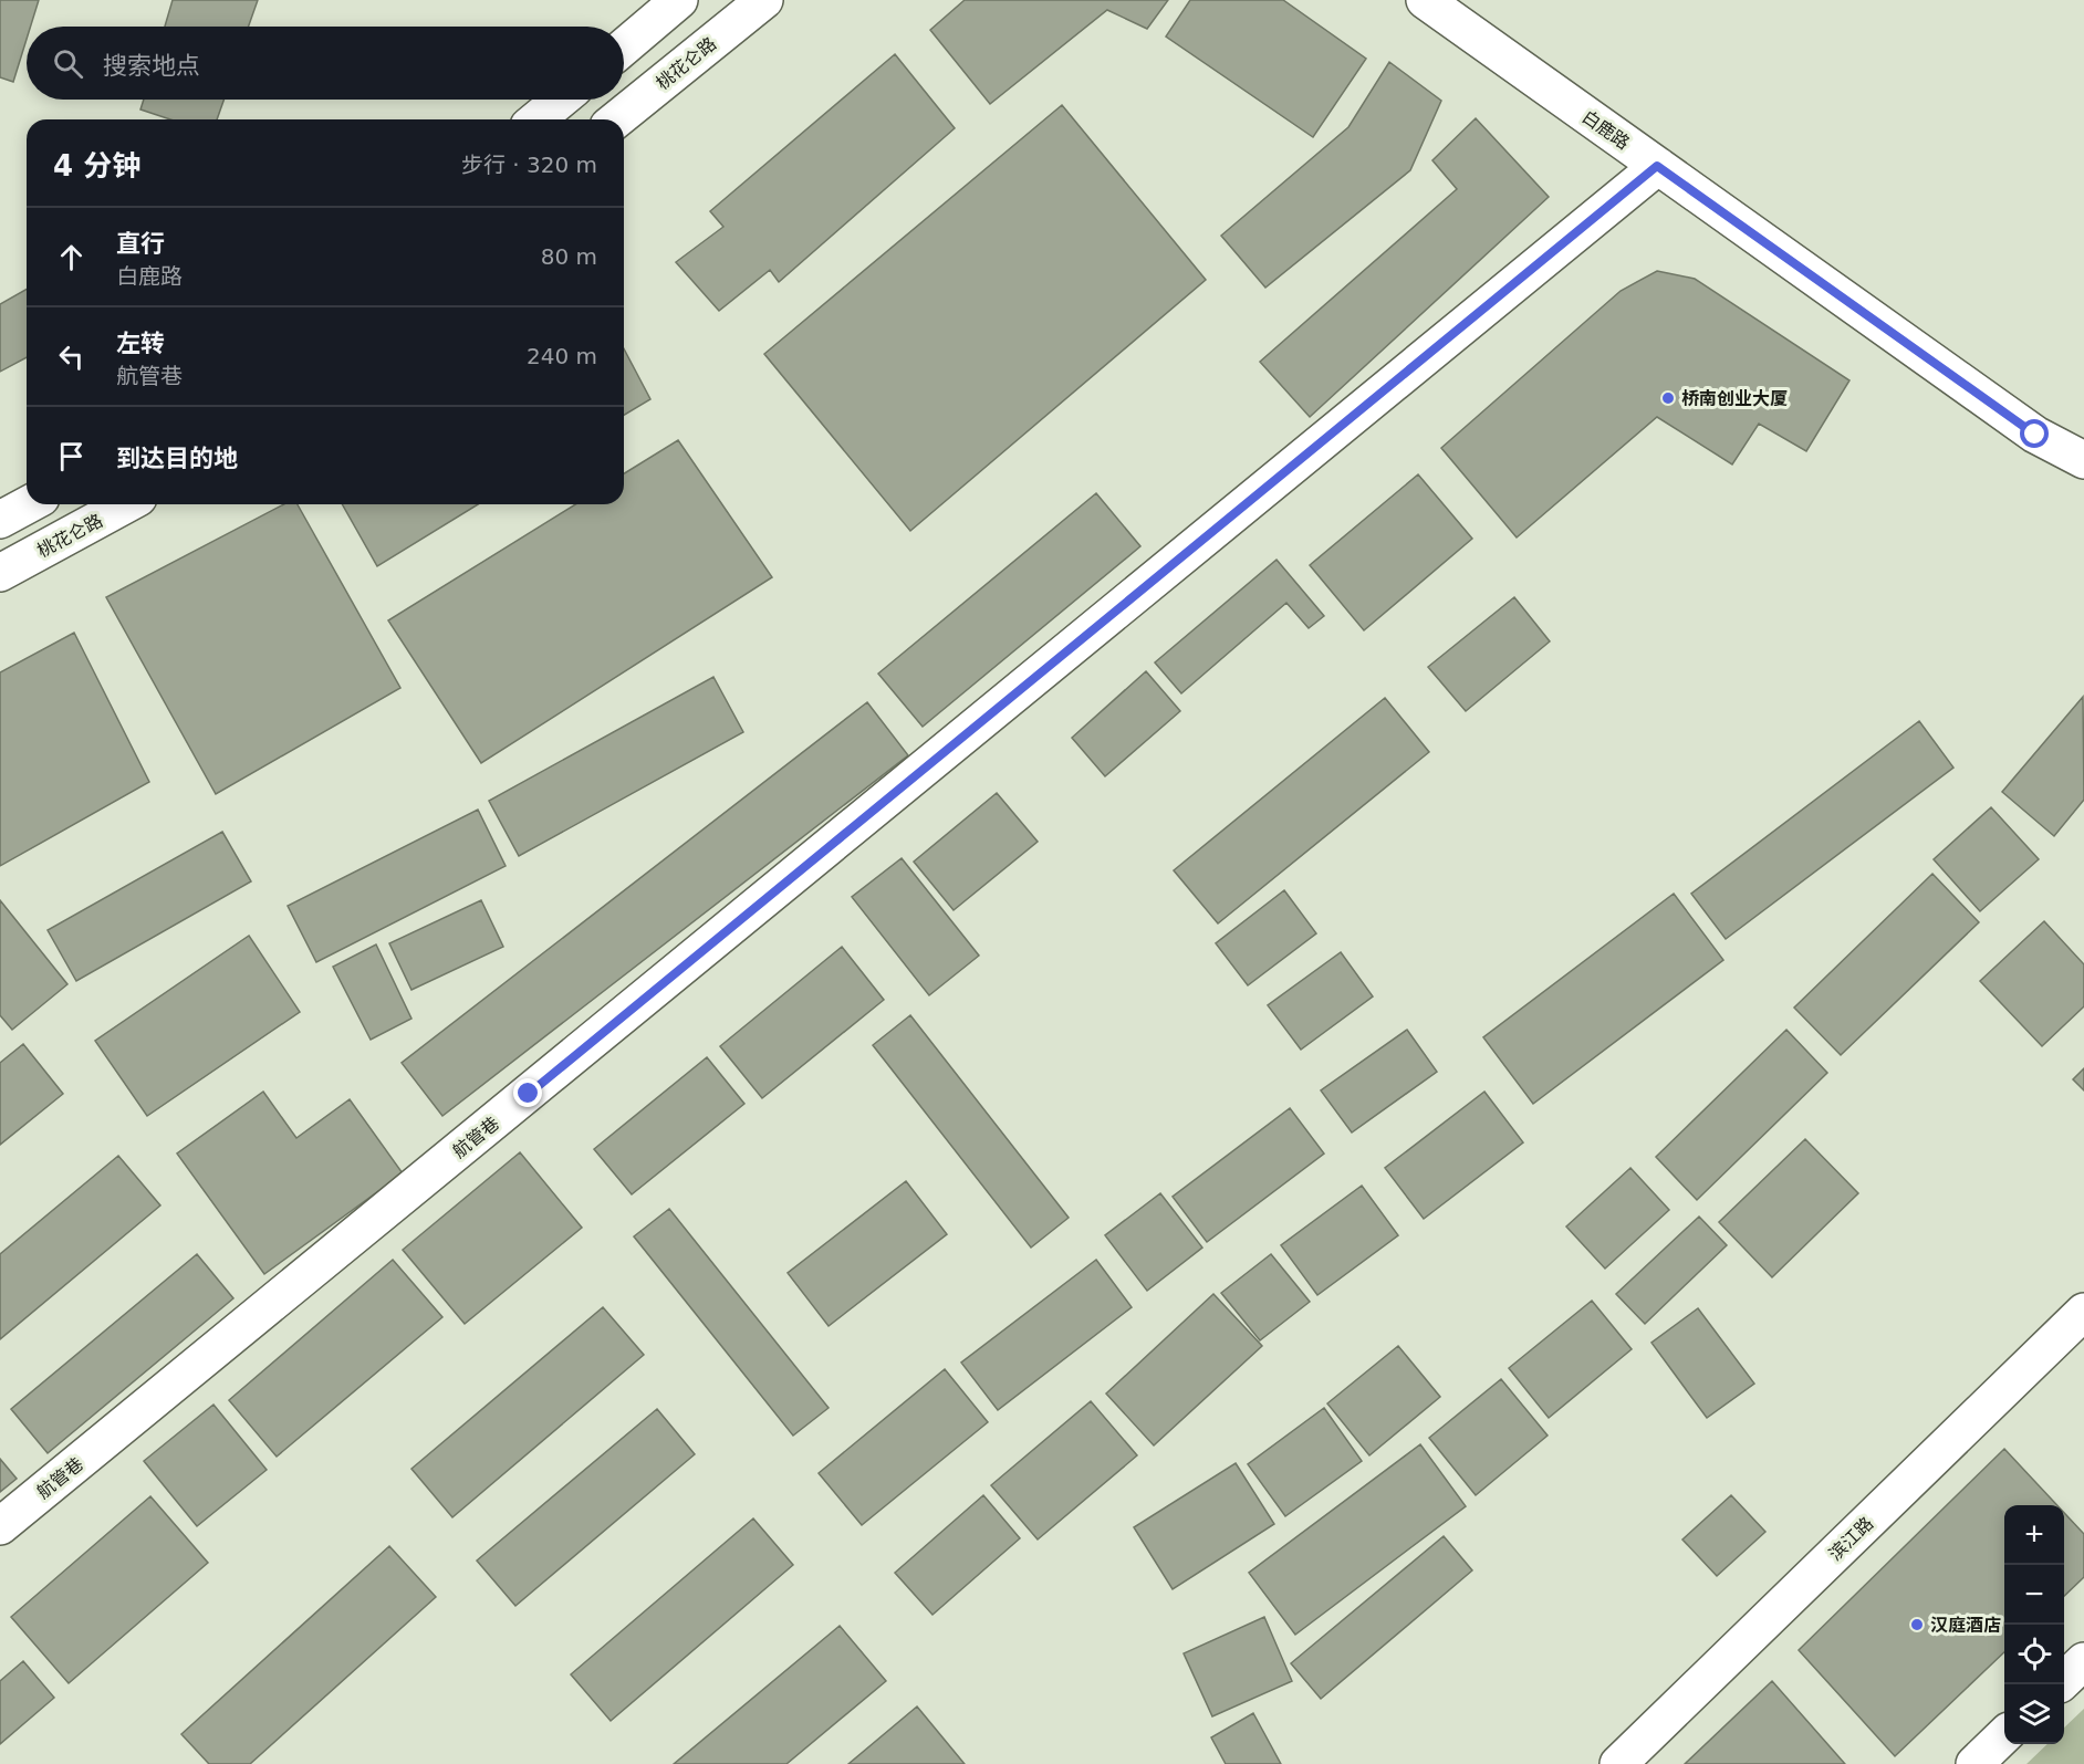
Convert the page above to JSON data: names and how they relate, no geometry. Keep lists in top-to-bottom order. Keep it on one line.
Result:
{"streets":{"street":["桃花仑路","白鹿路","航管巷","滨江路"]},"crossings":[["白鹿路","航管巷"]],"places":["桥南创业大厦","汉庭酒店"],"page":{"search":"搜索地点","heading":["4 分钟","步行 · 320 m"],"list":[["直行","白鹿路","80 m"],["左转","航管巷","240 m"],"到达目的地"],"map_buttons":["+","−"]}}
